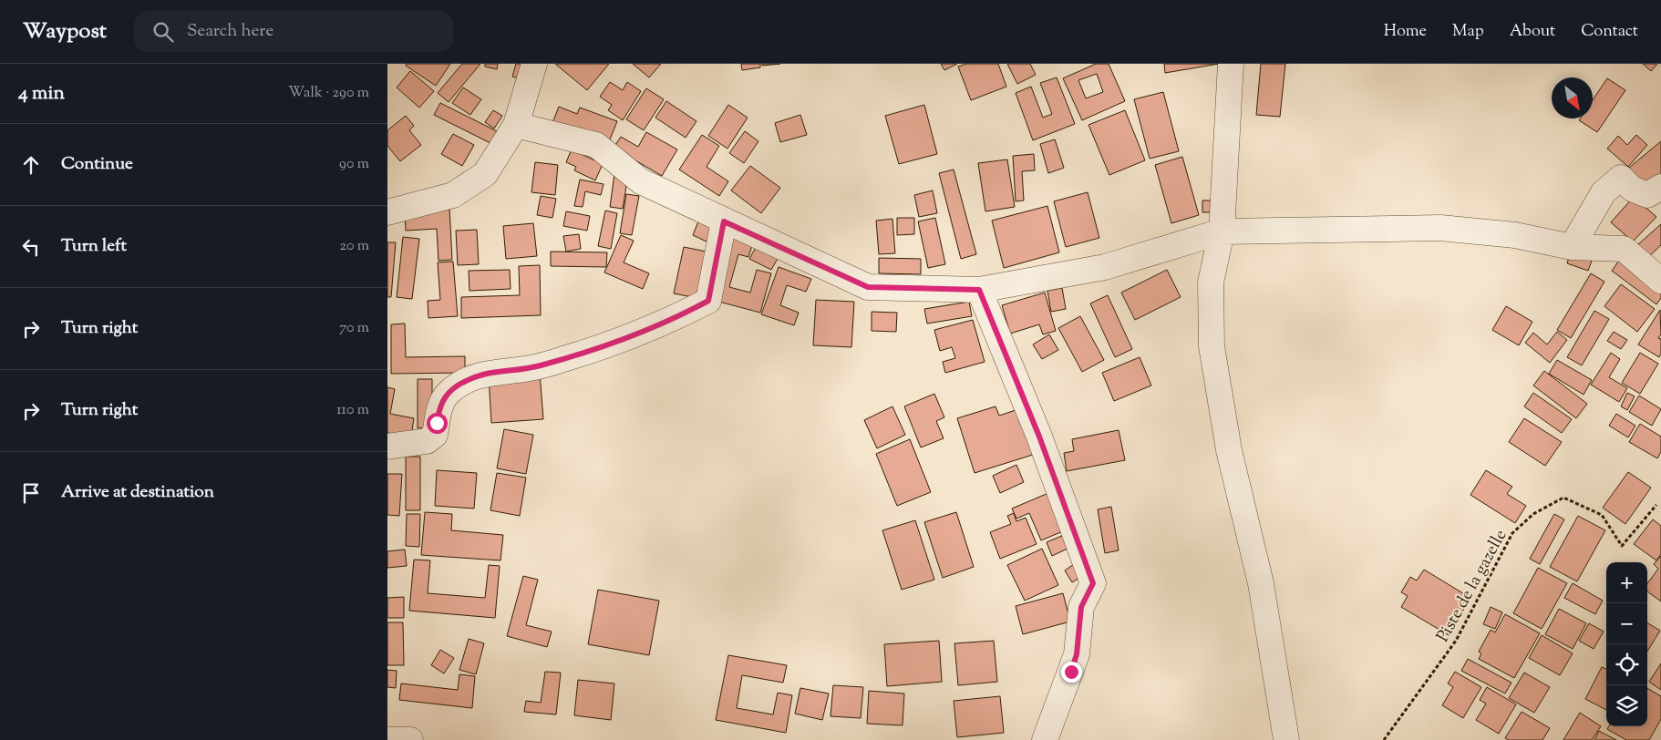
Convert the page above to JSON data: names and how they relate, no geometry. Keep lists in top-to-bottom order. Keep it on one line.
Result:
{"streets":{"path":["Piste de la gazelle"]},"north":"bottom right","page":{"header":"Waypost","search":"Search here","nav":["Home","Map","About","Contact"],"heading":["4 min","Walk · 290 m"],"list":[["Continue","90 m"],["Turn left","20 m"],["Turn right","70 m"],["Turn right","110 m"],"Arrive at destination"],"map_buttons":["+","−"]}}
